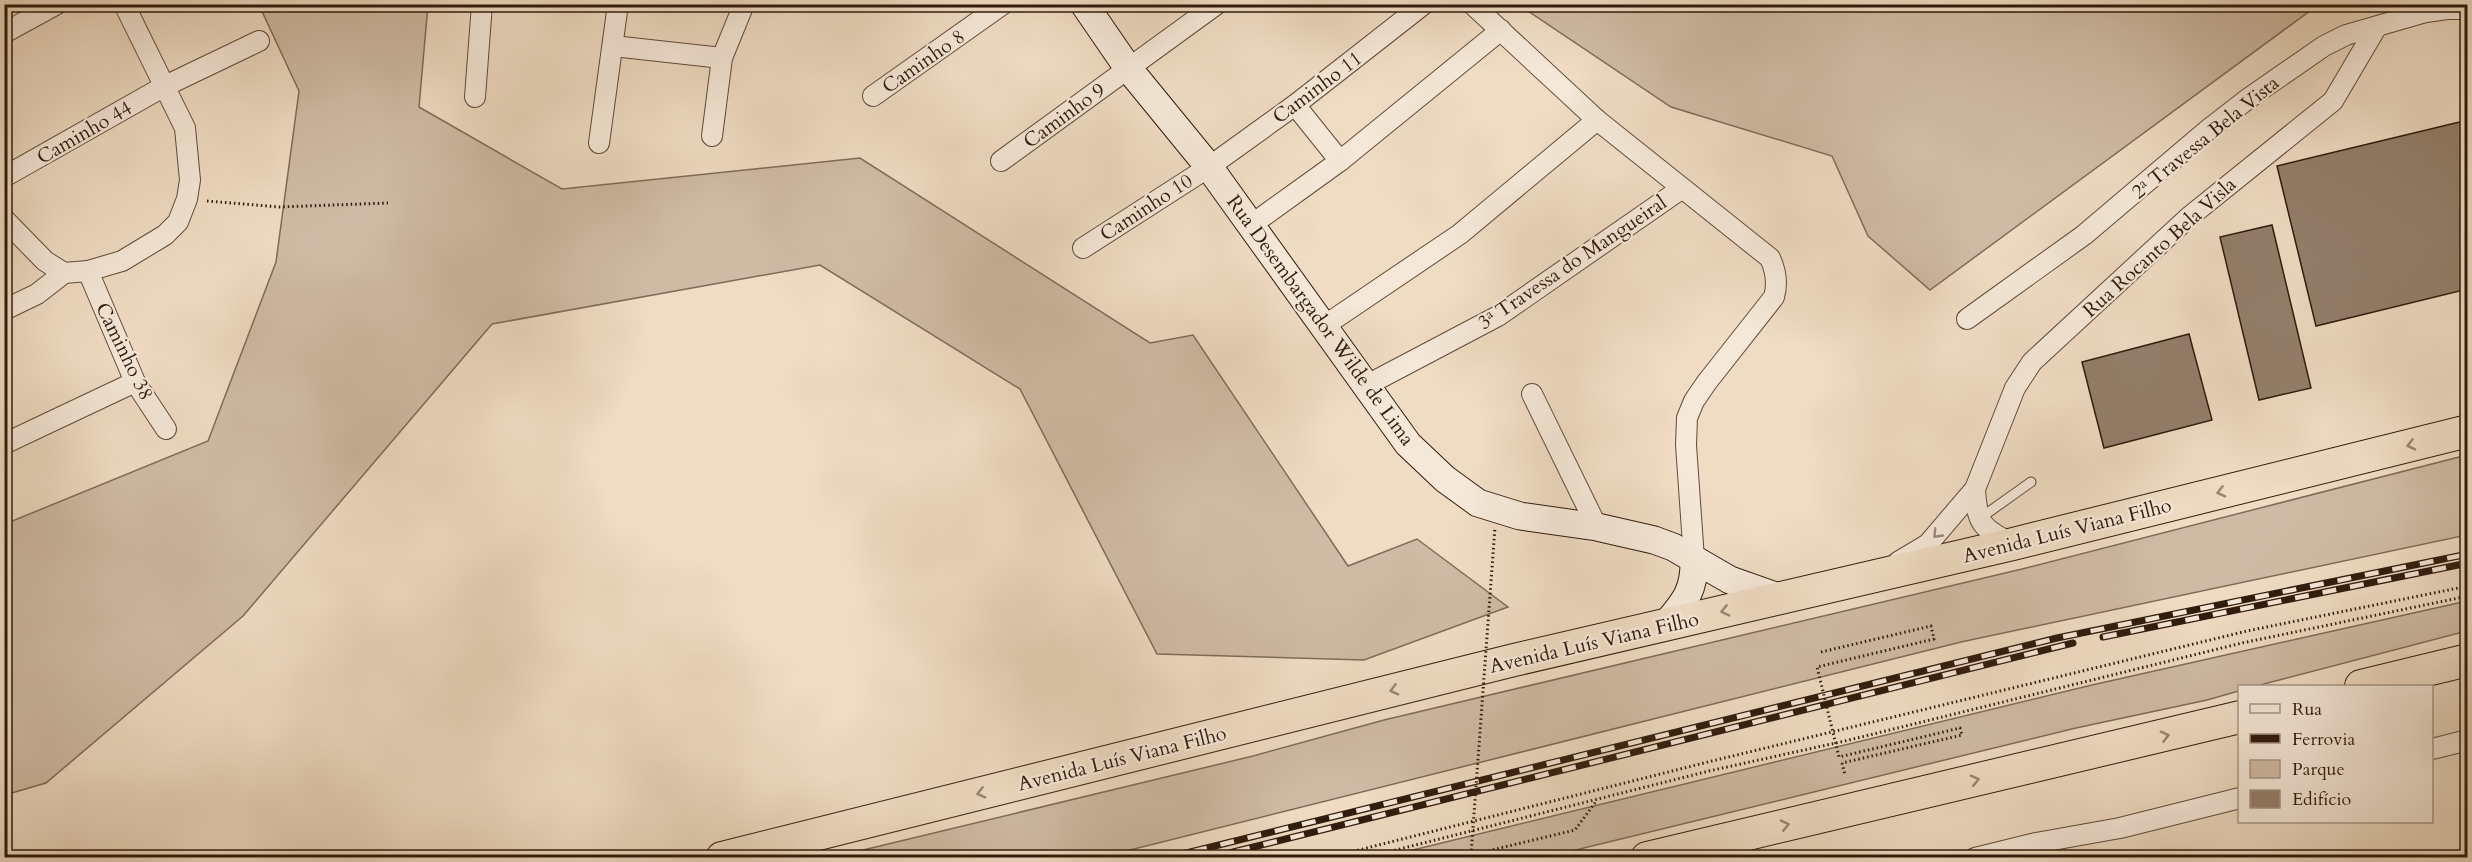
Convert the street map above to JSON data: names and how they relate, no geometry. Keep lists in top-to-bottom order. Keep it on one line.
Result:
{"streets":{"highway":["Avenida Luís Viana Filho"],"main road":["Rua Desembargador Wilde de Lima"],"street":["Caminho 8","Caminho 11","Caminho 9","Caminho 44","2ª Travessa Bela Vista","Caminho 10","Rua Rocanto Bela Visla","3ª Travessa do Mangueiral","Caminho 38"]},"crossings":[["Caminho 11","Caminho 10"],["Caminho 11","Rua Desembargador Wilde de Lima"],["Caminho 9","Rua Desembargador Wilde de Lima"],["2ª Travessa Bela Vista","Rua Rocanto Bela Visla"],["Caminho 10","Rua Desembargador Wilde de Lima"],["Rua Rocanto Bela Visla","Avenida Luís Viana Filho"],["3ª Travessa do Mangueiral","Rua Desembargador Wilde de Lima"],["Rua Desembargador Wilde de Lima","Avenida Luís Viana Filho"]],"legend":["Rua","Ferrovia","Parque","Edifício"]}
